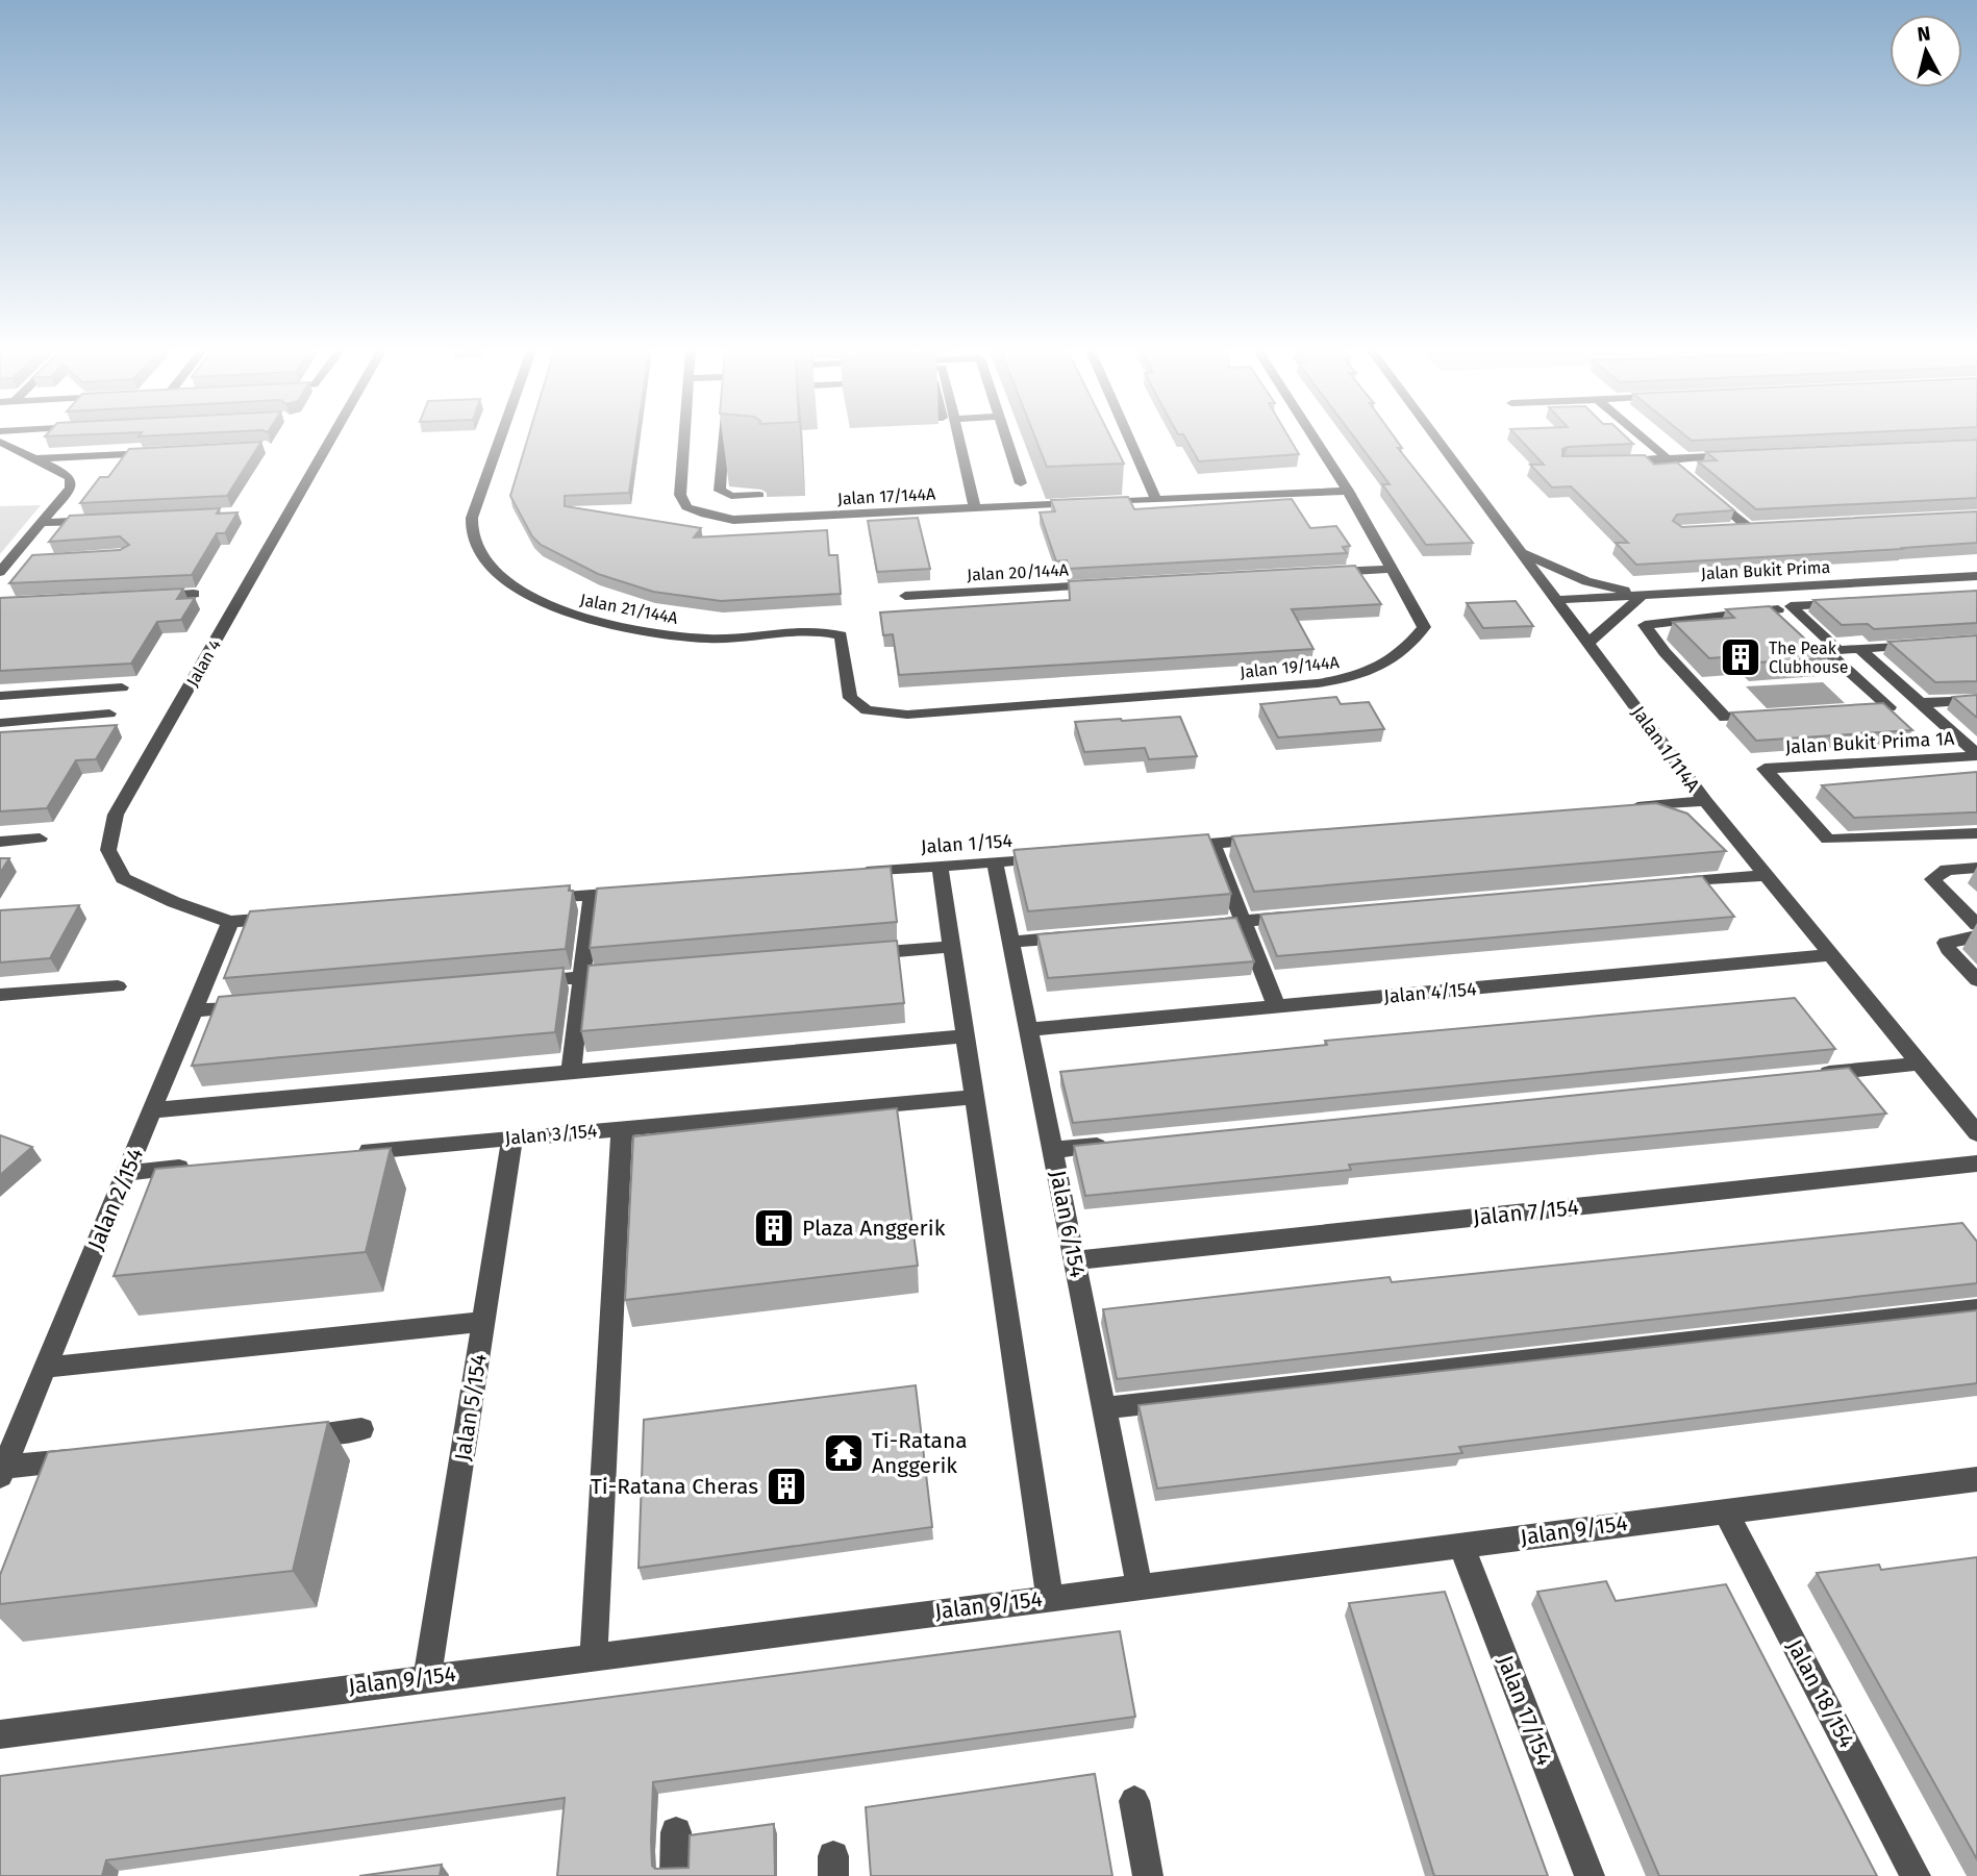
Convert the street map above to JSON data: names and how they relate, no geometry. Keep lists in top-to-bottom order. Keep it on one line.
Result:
{"streets":{"street":["Jalan 17/144A","Jalan Bukit Prima","Jalan 20/144A","Jalan 21/144A","Jalan 4","Jalan 19/144A","Jalan Bukit Prima 1A","Jalan 1/114A","Jalan 1/154","Jalan 4/154","Jalan 3/154","Jalan 2/154","Jalan 7/154","Jalan 6/154","Jalan 5/154","Jalan 9/154","Jalan 18/154","Jalan 17/154"]},"crossings":[["Jalan 17/144A","Jalan 19/144A"],["Jalan Bukit Prima","Jalan 1/114A"],["Jalan 21/144A","Jalan 19/144A"],["Jalan 4","Jalan 2/154"],["Jalan 1/114A","Jalan 4/154"],["Jalan 1/154","Jalan 6/154"],["Jalan 4/154","Jalan 6/154"],["Jalan 3/154","Jalan 5/154"],["Jalan 7/154","Jalan 6/154"],["Jalan 6/154","Jalan 9/154"],["Jalan 5/154","Jalan 9/154"],["Jalan 9/154","Jalan 18/154"],["Jalan 9/154","Jalan 17/154"]],"places":{"building":["The Peak Clubhouse","Plaza Anggerik","Ti-Ratana Cheras"],"temple":["Ti-Ratana Anggerik"]},"north":"top"}
